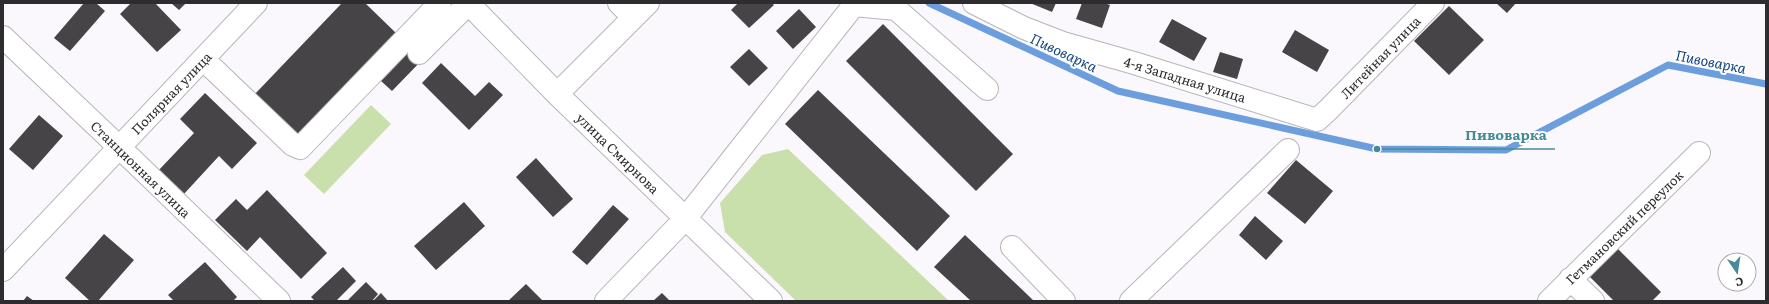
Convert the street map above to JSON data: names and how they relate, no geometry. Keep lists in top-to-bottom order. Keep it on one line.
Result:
{"streets":{"street":["Литейная улица","4-я Западная улица","Полярная улица","улица Смирнова","Станционная улица","Гетмановский переулок"]},"crossings":[["Литейная улица","4-я Западная улица"],["Полярная улица","Станционная улица"]],"water":["Пивоварка"],"places":["Пивоварка"],"north":"bottom"}
